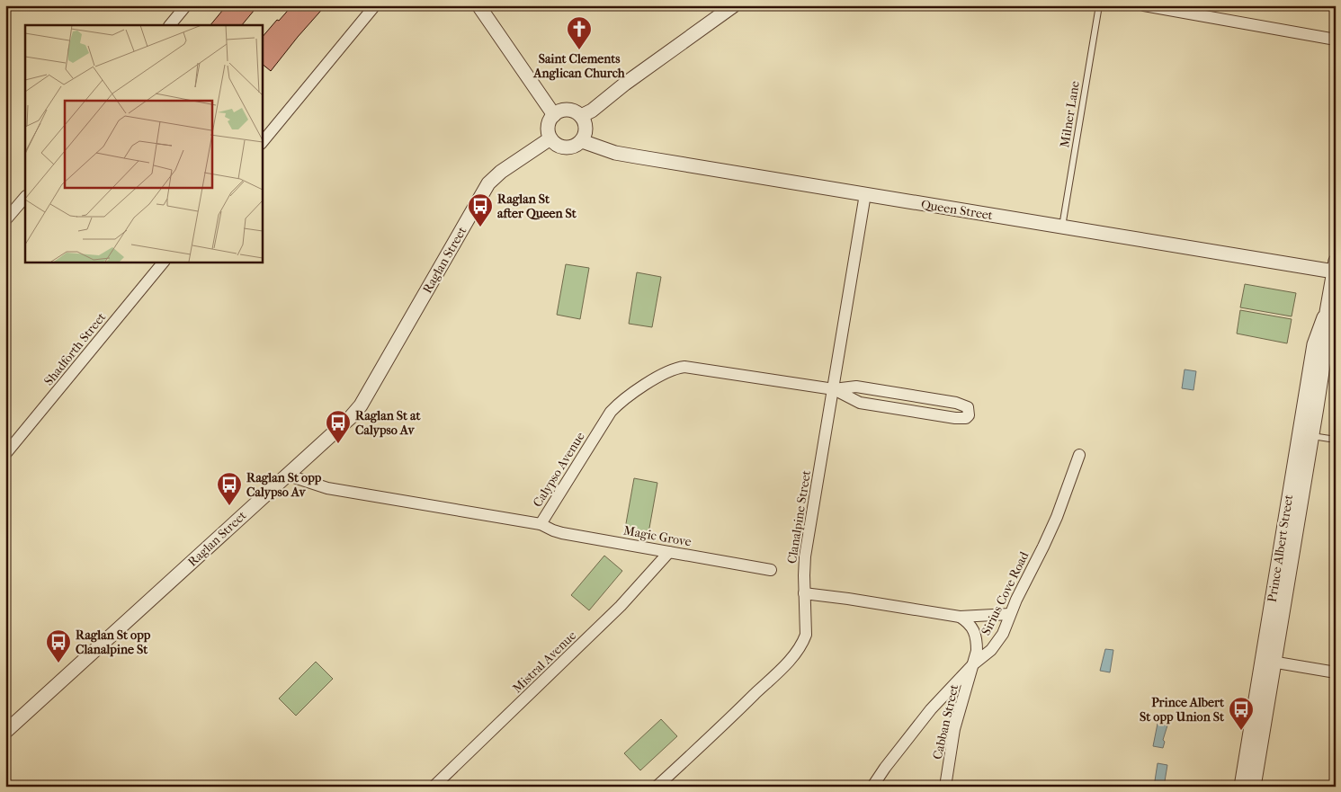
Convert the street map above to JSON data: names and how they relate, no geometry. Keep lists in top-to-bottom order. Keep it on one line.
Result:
{"streets":{"street":["Queen Street","Raglan Street","Shadforth Street","Calypso Avenue","Clanalpine Street","Magic Grove","Prince Albert Street","Sirius Cove Road","Mistral Avenue","Cabban Street"],"lane":["Milner Lane"]},"crossings":[["Milner Lane","Queen Street"],["Queen Street","Raglan Street"],["Queen Street","Clanalpine Street"],["Queen Street","Prince Albert Street"],["Raglan Street","Calypso Avenue"],["Calypso Avenue","Clanalpine Street"],["Calypso Avenue","Magic Grove"],["Magic Grove","Mistral Avenue"],["Sirius Cove Road","Cabban Street"]],"places":{"church":["Saint Clements Anglican Church"],"bus stop":["Raglan St after Queen St","Raglan St at Calypso Av","Raglan St opp Calypso Av","Raglan St opp Clanalpine St","Prince Albert St opp Union St"]}}
